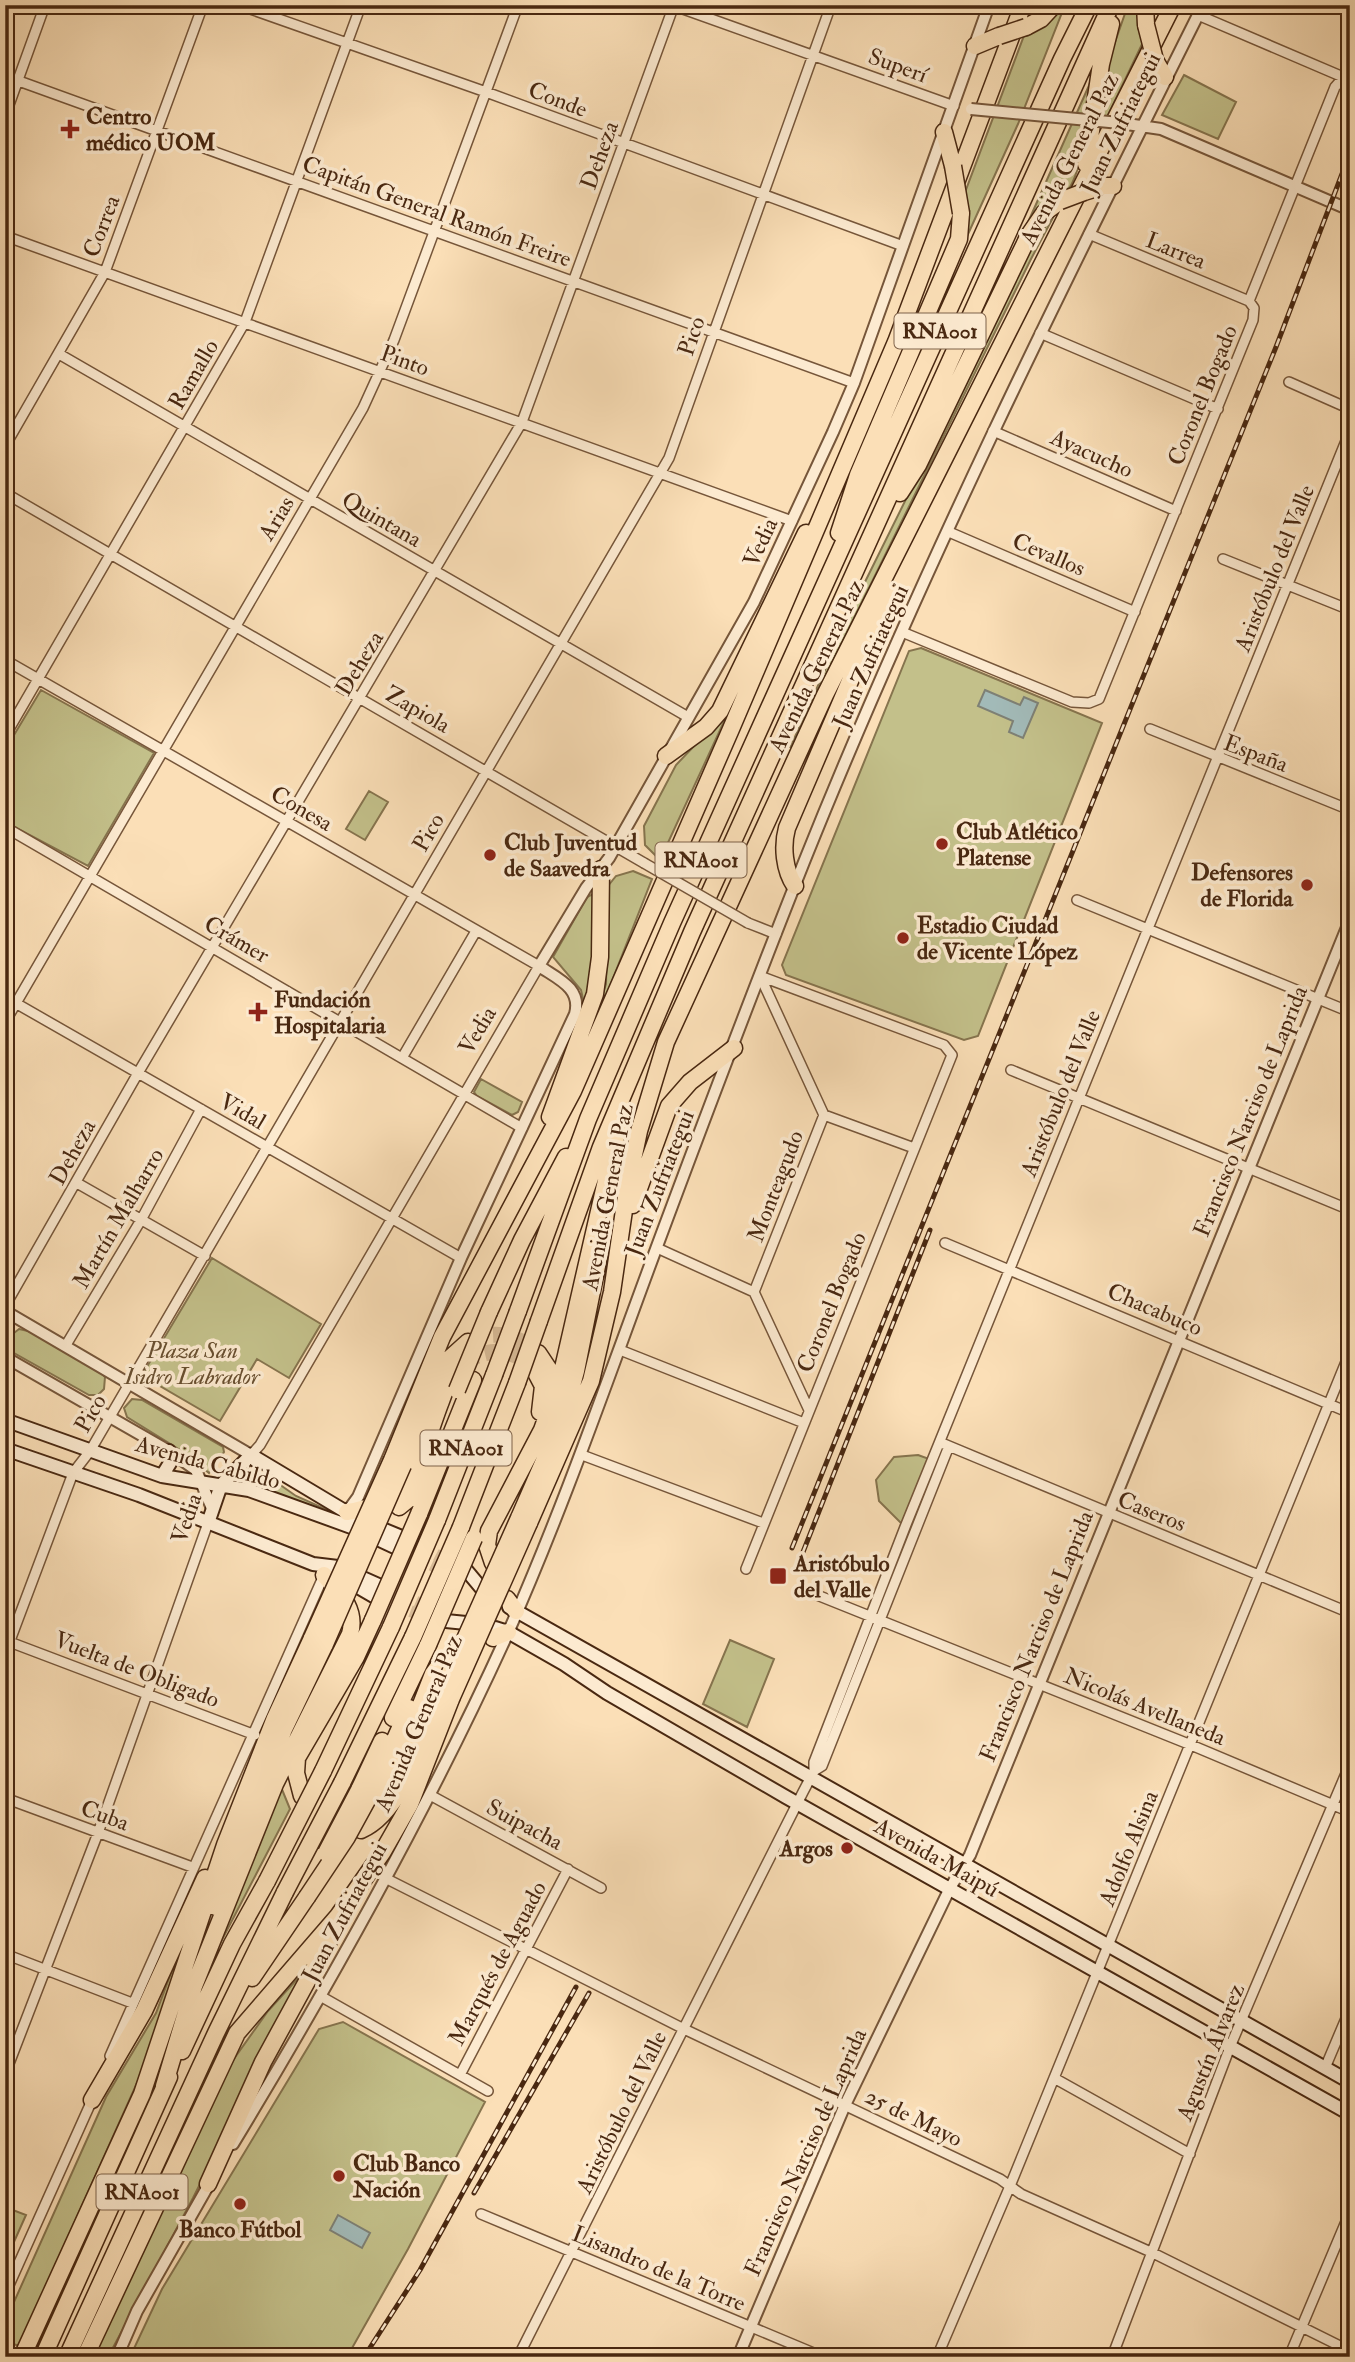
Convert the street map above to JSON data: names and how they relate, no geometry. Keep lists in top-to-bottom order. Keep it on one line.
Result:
{"streets":{"highway":["Avenida General Paz","RNA001"],"main road":["Vedia","Avenida Cabildo","Avenida Maipú"],"street":["Superí","Conde","Juan Zufriategui","Deheza","Capitán General Ramón Freire","Correa","Larrea","Pico","Pinto","Ramallo","Coronel Bogado","Ayacucho","Arias","Quintana","Cevallos","Aristóbulo del Valle","Zapiola","España","Conesa","Crámer","Vidal","Francisco Narciso de Laprida","Monteagudo","Martín Malharro","Chacabuco","Caseros","Vuelta de Obligado","Nicolás Avellaneda","Cuba","Suipacha","Adolfo Alsina","Marqués de Aguado","Agustín Álvarez","25 de Mayo","Lisandro de la Torre"]},"crossings":[["Superí","Juan Zufriategui"],["Superí","Deheza"],["Superí","Pico"],["Superí","Coronel Bogado"],["Superí","Vedia"],["Conde","Deheza"],["Conde","Pico"],["Conde","Ramallo"],["Conde","Arias"],["Conde","Vedia"],["Juan Zufriategui","Larrea"],["Juan Zufriategui","Coronel Bogado"],["Juan Zufriategui","Ayacucho"],["Juan Zufriategui","Cevallos"],["Juan Zufriategui","Zapiola"],["Juan Zufriategui","Monteagudo"],["Juan Zufriategui","Suipacha"],["Juan Zufriategui","Avenida Maipú"],["Juan Zufriategui","25 de Mayo"],["Deheza","Capitán General Ramón Freire"],["Deheza","Pinto"],["Deheza","Quintana"],["Deheza","Zapiola"],["Deheza","Conesa"],["Deheza","Crámer"],["Deheza","Vidal"],["Capitán General Ramón Freire","Correa"],["Capitán General Ramón Freire","Pico"],["Capitán General Ramón Freire","Ramallo"],["Capitán General Ramón Freire","Arias"],["Capitán General Ramón Freire","Vedia"],["Correa","Pinto"],["Correa","Quintana"],["Larrea","Coronel Bogado"],["Pico","Pinto"],["Pico","Quintana"],["Pico","Zapiola"],["Pico","Conesa"],["Pico","Crámer"],["Pico","Vidal"],["Pico","Avenida Cabildo"],["Pico","Vuelta de Obligado"],["Pinto","Ramallo"],["Pinto","Arias"],["Pinto","Vedia"],["Ramallo","Quintana"],["Ramallo","Zapiola"],["Ramallo","Conesa"],["Coronel Bogado","Ayacucho"],["Coronel Bogado","Cevallos"],["Coronel Bogado","Monteagudo"],["Arias","Quintana"],["Arias","Zapiola"],["Arias","Conesa"],["Arias","Crámer"],["Arias","Vidal"],["Quintana","Vedia"],["Vedia","Zapiola"],["Vedia","Conesa"],["Vedia","Crámer"],["Vedia","Vidal"],["Vedia","Avenida Cabildo"],["Vedia","Vuelta de Obligado"],["Vedia","Cuba"],["Aristóbulo del Valle","España"],["Aristóbulo del Valle","Chacabuco"],["Aristóbulo del Valle","Caseros"],["Aristóbulo del Valle","Nicolás Avellaneda"],["Aristóbulo del Valle","Avenida Maipú"],["Aristóbulo del Valle","25 de Mayo"],["Aristóbulo del Valle","Lisandro de la Torre"],["Conesa","Crámer"],["Vidal","Martín Malharro"],["Francisco Narciso de Laprida","Chacabuco"],["Francisco Narciso de Laprida","Caseros"],["Francisco Narciso de Laprida","Nicolás Avellaneda"],["Francisco Narciso de Laprida","Avenida Maipú"],["Francisco Narciso de Laprida","25 de Mayo"],["Francisco Narciso de Laprida","Lisandro de la Torre"],["Chacabuco","Adolfo Alsina"],["Caseros","Adolfo Alsina"],["Nicolás Avellaneda","Adolfo Alsina"],["Nicolás Avellaneda","Agustín Álvarez"],["Suipacha","Marqués de Aguado"],["Adolfo Alsina","Avenida Maipú"],["Adolfo Alsina","25 de Mayo"],["Avenida Maipú","Agustín Álvarez"],["Marqués de Aguado","25 de Mayo"],["Agustín Álvarez","25 de Mayo"]],"parks":["Plaza San Isidro Labrador"],"places":{"health":["Centro médico UOM","Fundación Hospitalaria"],"other":["Club Atlético Platense","Club Juventud de Saavedra","Defensores de Florida","Estadio Ciudad de Vicente López","Argos","Club Banco Nación","Banco Fútbol"],"transit":["Aristóbulo del Valle"]}}
